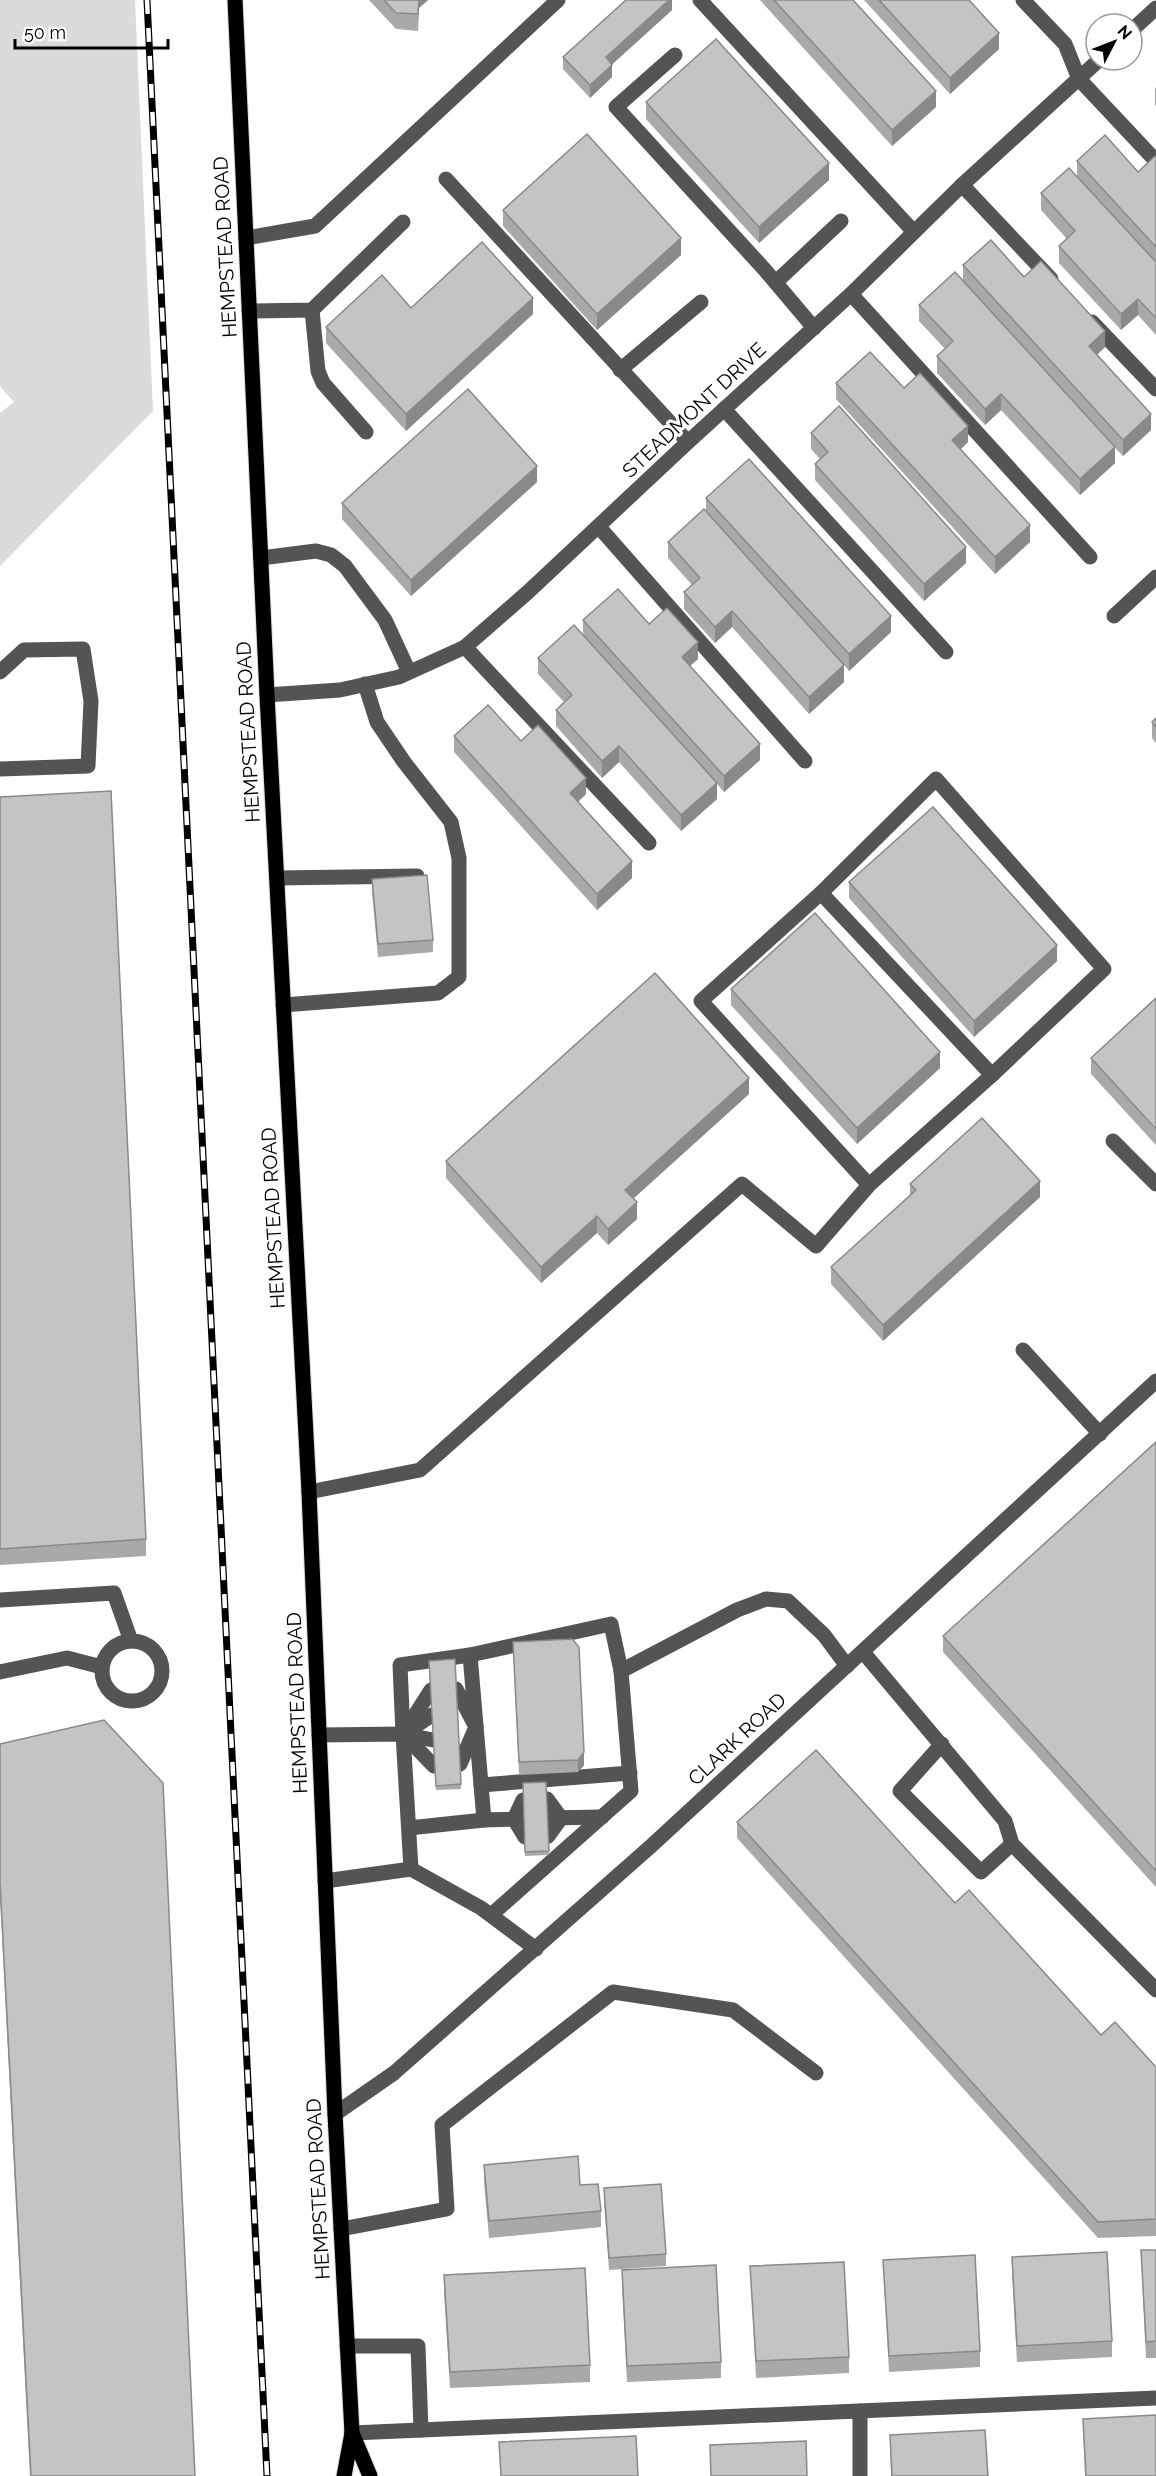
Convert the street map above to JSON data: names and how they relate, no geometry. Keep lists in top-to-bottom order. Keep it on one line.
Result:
{"streets":{"main road":["HEMPSTEAD ROAD"],"street":["STEADMONT DRIVE","CLARK ROAD"]},"crossings":[["HEMPSTEAD ROAD","STEADMONT DRIVE"],["HEMPSTEAD ROAD","CLARK ROAD"]],"scale_bar":"50 m","north":"top right"}
